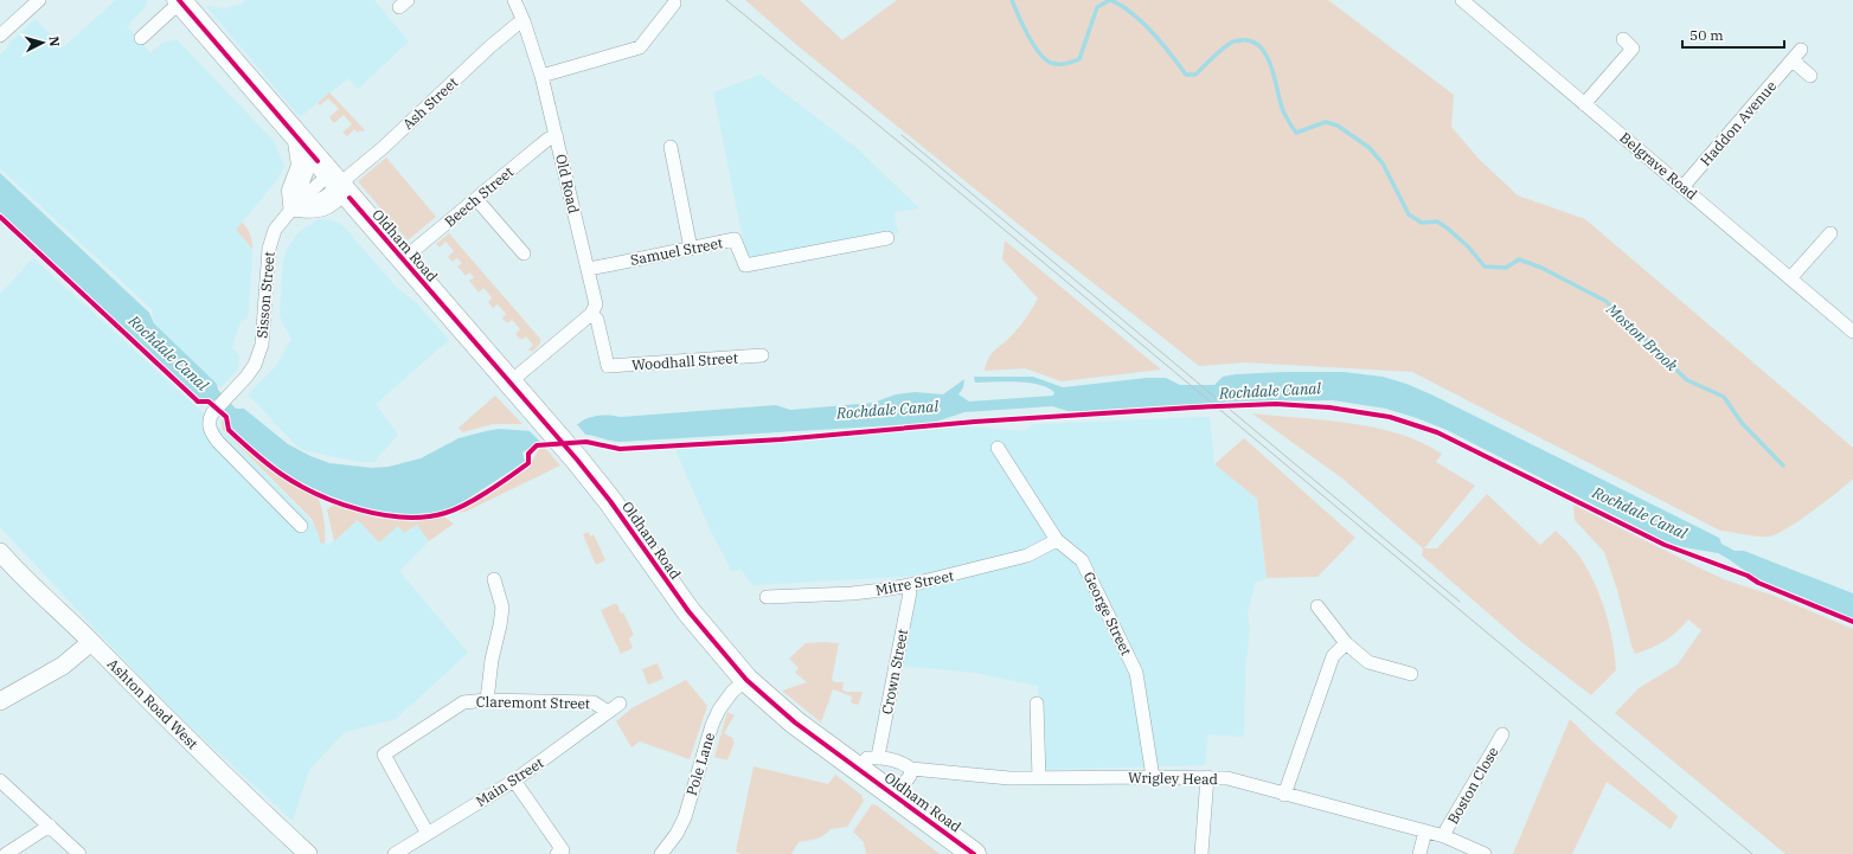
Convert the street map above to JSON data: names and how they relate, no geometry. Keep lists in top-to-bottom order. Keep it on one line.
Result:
{"streets":{"highway":["Oldham Road"],"street":["Ash Street","Haddon Avenue","Belgrave Road","Old Road","Beech Street","Samuel Street","Sisson Street","Woodhall Street","Mitre Street","George Street","Crown Street","Claremont Street","Ashton Road West","Pole Lane","Wrigley Head","Main Street","Boston Close"]},"crossings":[["Ash Street","Old Road"],["Ash Street","Oldham Road"],["Haddon Avenue","Belgrave Road"],["Old Road","Beech Street"],["Old Road","Samuel Street"],["Old Road","Woodhall Street"],["Beech Street","Oldham Road"],["Oldham Road","Pole Lane"],["Mitre Street","George Street"],["Mitre Street","Crown Street"],["George Street","Wrigley Head"],["Crown Street","Wrigley Head"],["Claremont Street","Main Street"],["Wrigley Head","Boston Close"]],"water":["Moston Brook","Rochdale Canal"],"scale_bar":"50 m","north":"right"}
